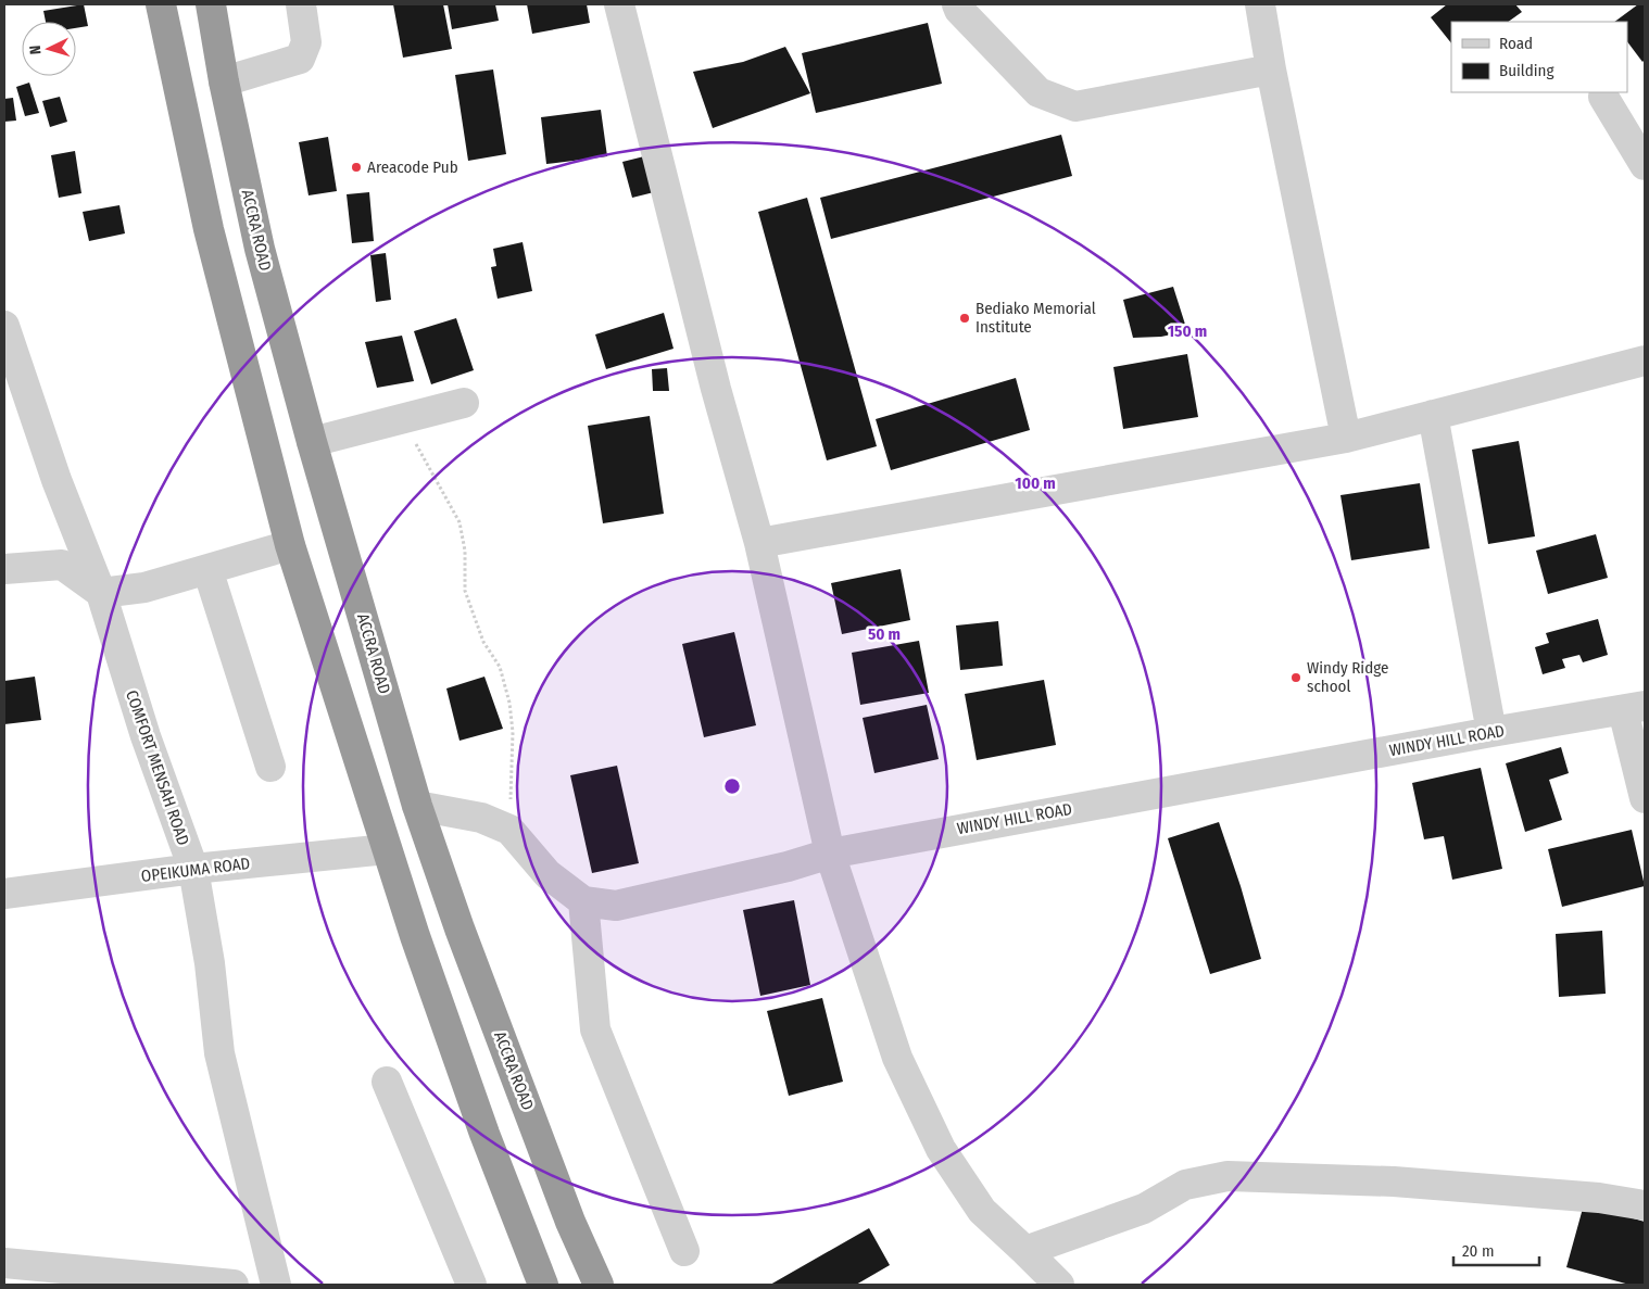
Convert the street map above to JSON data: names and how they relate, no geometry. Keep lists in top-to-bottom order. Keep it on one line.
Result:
{"streets":{"highway":["ACCRA ROAD"],"street":["WINDY HILL ROAD","COMFORT MENSAH ROAD","OPEIKUMA ROAD"]},"crossings":[["ACCRA ROAD","WINDY HILL ROAD"],["COMFORT MENSAH ROAD","OPEIKUMA ROAD"]],"places":["Areacode Pub","Bediako Memorial Institute","Windy Ridge school"],"legend":["Road","Building"],"scale_bar":"20 m","north":"left","rings":["150 m","100 m","50 m"]}
